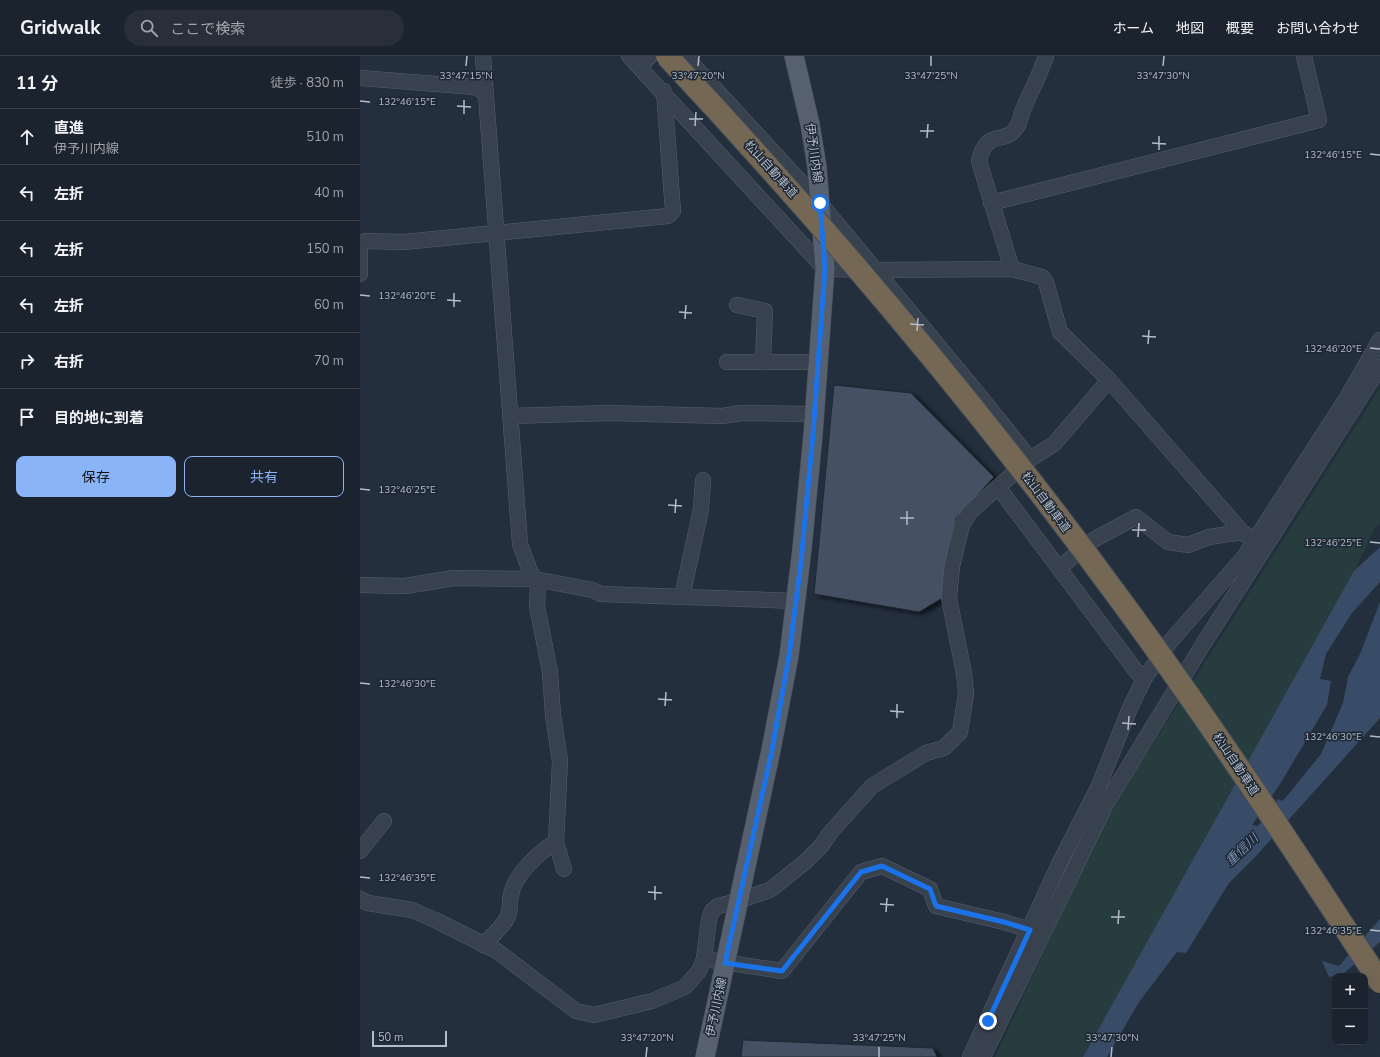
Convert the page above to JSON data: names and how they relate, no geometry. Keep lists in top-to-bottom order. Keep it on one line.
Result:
{"streets":{"highway":["松山自動車道"],"main road":["伊予川内線"]},"water":["重信川"],"scale_bar":"50 m","page":{"header":"Gridwalk","search":"ここで検索","nav":["ホーム","地図","概要","お問い合わせ"],"heading":["11 分","徒歩 · 830 m"],"list":[["直進","伊予川内線","510 m"],["左折","40 m"],["左折","150 m"],["左折","60 m"],["右折","70 m"],"目的地に到着"],"buttons":["保存","共有"],"map_buttons":["+","−"],"scale":"50 m"},"coordinates":["33°47'15\"N","33°47'20\"N","33°47'25\"N","33°47'30\"N","132°46'15\"E","132°46'20\"E","132°46'25\"E","132°46'30\"E","132°46'35\"E"]}
